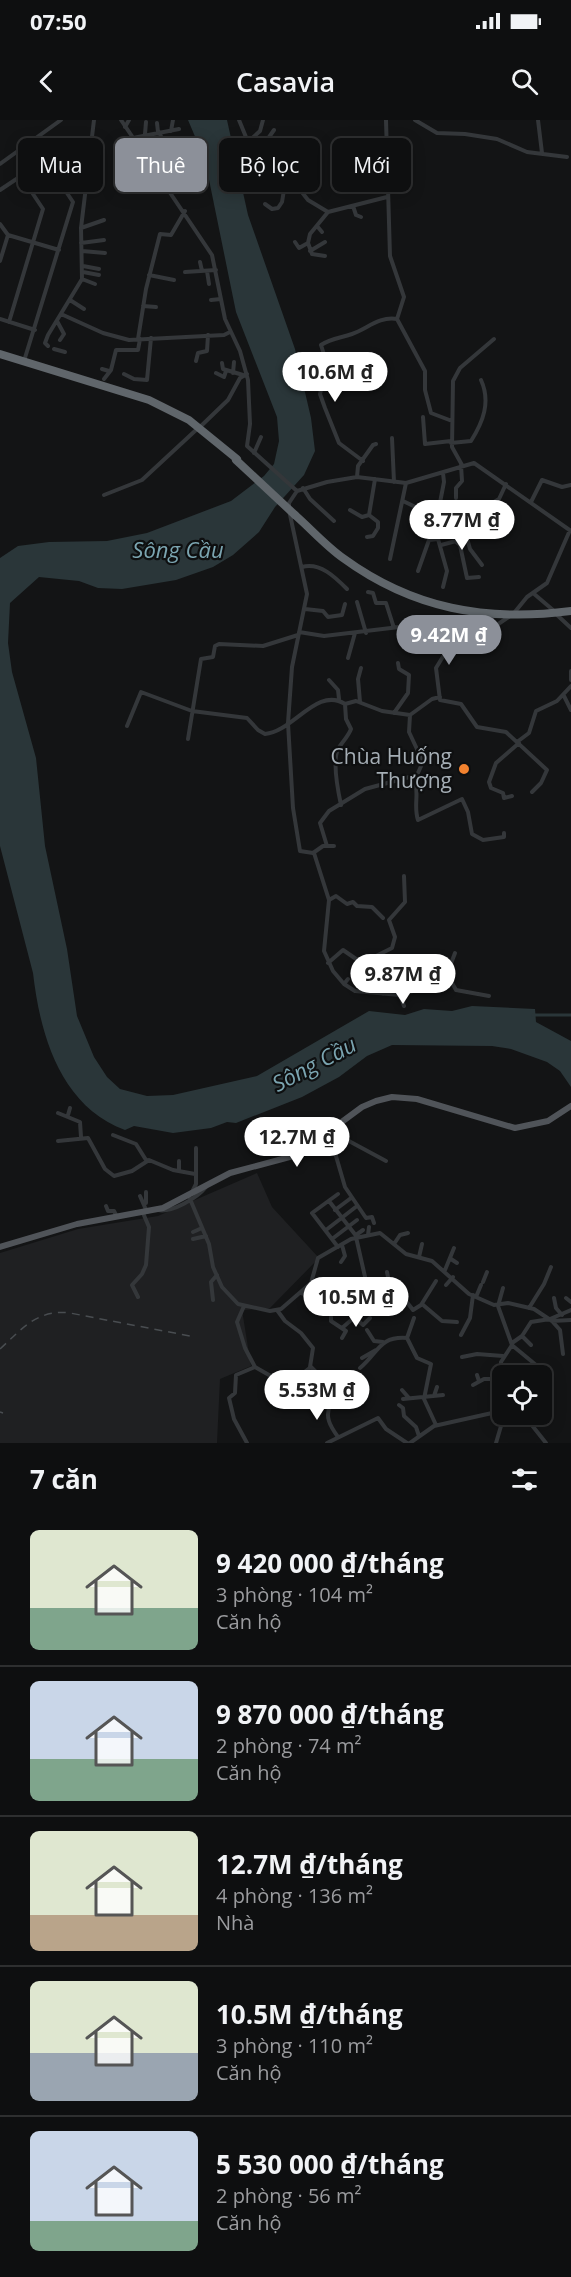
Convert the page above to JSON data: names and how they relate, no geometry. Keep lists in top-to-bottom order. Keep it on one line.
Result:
{"water":["Sông Cầu"],"places":["Chùa Huống Thượng"],"page":{"status":"07:50","header":"Casavia","chip":["Mua","Thuê","Bộ lọc","Mới"],"price":["10.6M ₫","8.77M ₫","9.42M ₫","9.87M ₫","12.7M ₫","10.5M ₫","5.53M ₫"],"heading":"7 căn","list":[{"name":"9 420 000 ₫/tháng","note":"3 phòng · 104 m² · Căn hộ"},{"name":"9 870 000 ₫/tháng","note":"2 phòng · 74 m² · Căn hộ"},{"name":"12.7M ₫/tháng","note":"4 phòng · 136 m² · Nhà"},{"name":"10.5M ₫/tháng","note":"3 phòng · 110 m² · Căn hộ"},{"name":"5 530 000 ₫/tháng","note":"2 phòng · 56 m² · Căn hộ"}]}}
